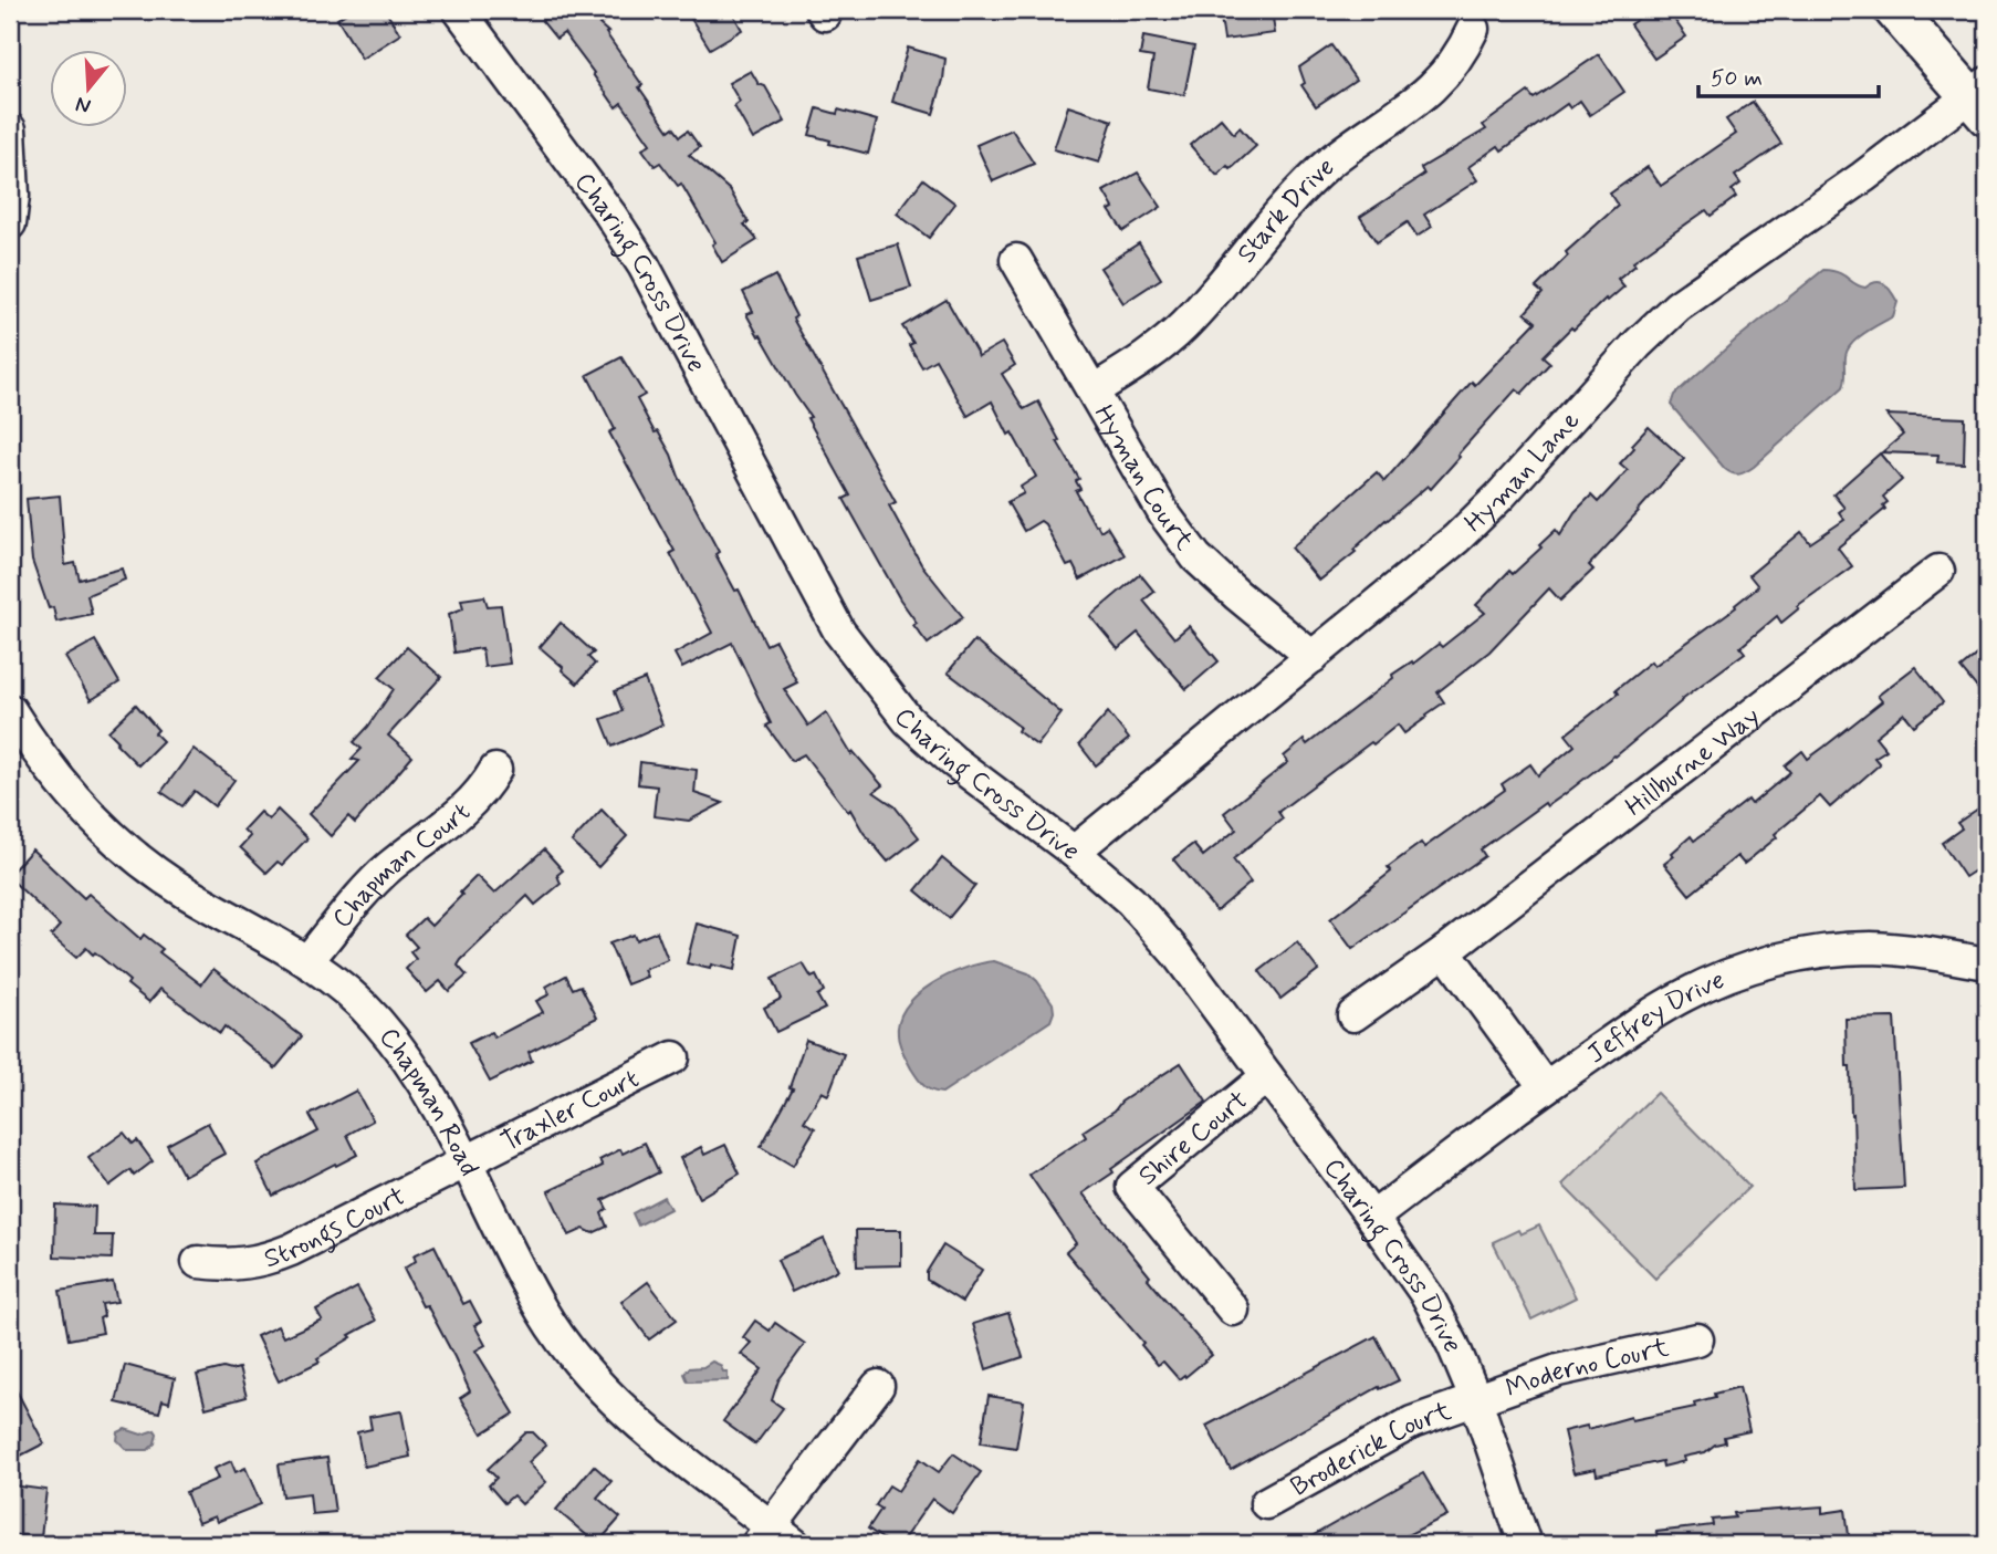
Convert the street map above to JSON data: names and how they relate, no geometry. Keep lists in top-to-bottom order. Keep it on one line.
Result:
{"streets":{"street":["Stark Drive","Charing Cross Drive","Hyman Lane","Hyman Court","Hillburne Way","Chapman Court","Jeffrey Drive","Chapman Road","Traxler Court","Shire Court","Strongs Court","Moderno Court","Broderick Court"]},"crossings":[["Stark Drive","Hyman Court"],["Charing Cross Drive","Hyman Lane"],["Charing Cross Drive","Jeffrey Drive"],["Charing Cross Drive","Shire Court"],["Charing Cross Drive","Moderno Court"],["Charing Cross Drive","Broderick Court"],["Hyman Lane","Hyman Court"],["Chapman Court","Chapman Road"],["Chapman Road","Traxler Court"],["Chapman Road","Strongs Court"],["Traxler Court","Strongs Court"],["Moderno Court","Broderick Court"]],"scale_bar":"50 m","north":"bottom"}
